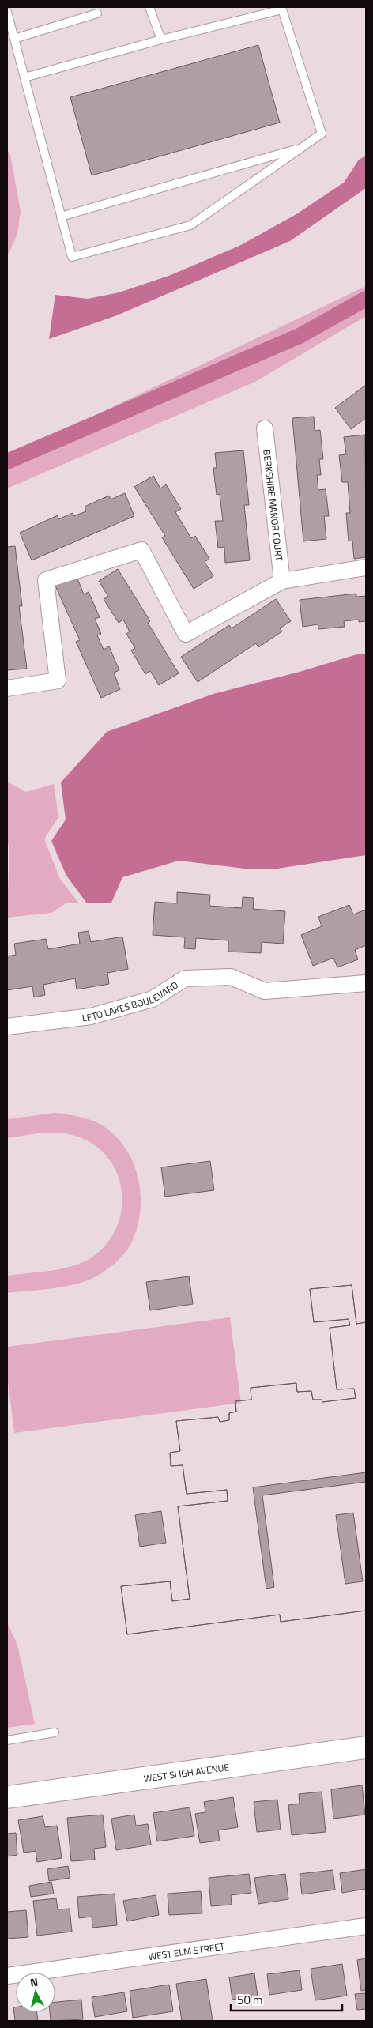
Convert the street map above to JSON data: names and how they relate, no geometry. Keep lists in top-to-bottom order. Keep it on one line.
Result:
{"streets":{"main road":["WEST SLIGH AVENUE"],"street":["BERKSHIRE MANOR COURT","LETO LAKES BOULEVARD","WEST ELM STREET"]},"scale_bar":"50 m","north":"top"}
